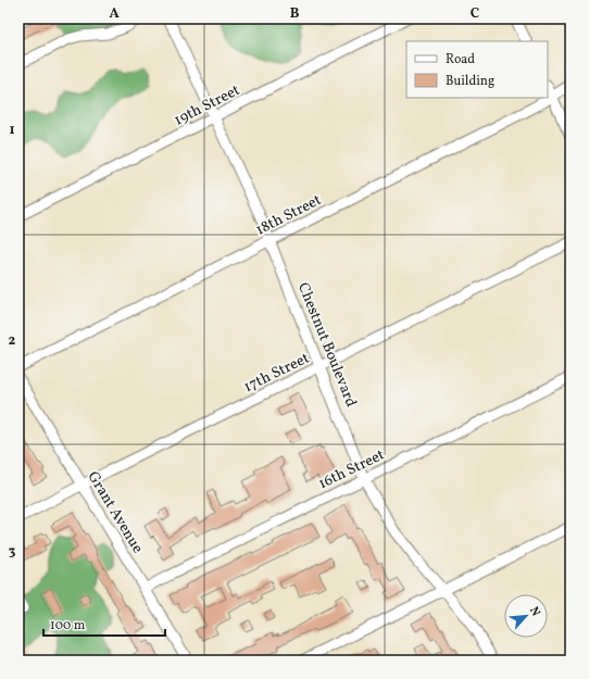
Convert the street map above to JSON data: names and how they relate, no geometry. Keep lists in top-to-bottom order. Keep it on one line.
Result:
{"streets":{"street":["19th Street","18th Street","Chestnut Boulevard","17th Street","16th Street","Grant Avenue"]},"crossings":[["19th Street","Chestnut Boulevard"],["18th Street","Chestnut Boulevard"],["Chestnut Boulevard","17th Street"],["Chestnut Boulevard","16th Street"],["17th Street","Grant Avenue"],["16th Street","Grant Avenue"]],"legend":["Road","Building"],"scale_bar":"100 m","north":"top right","grid":{"columns":["A","B","C"],"rows":["1","2","3"]}}
